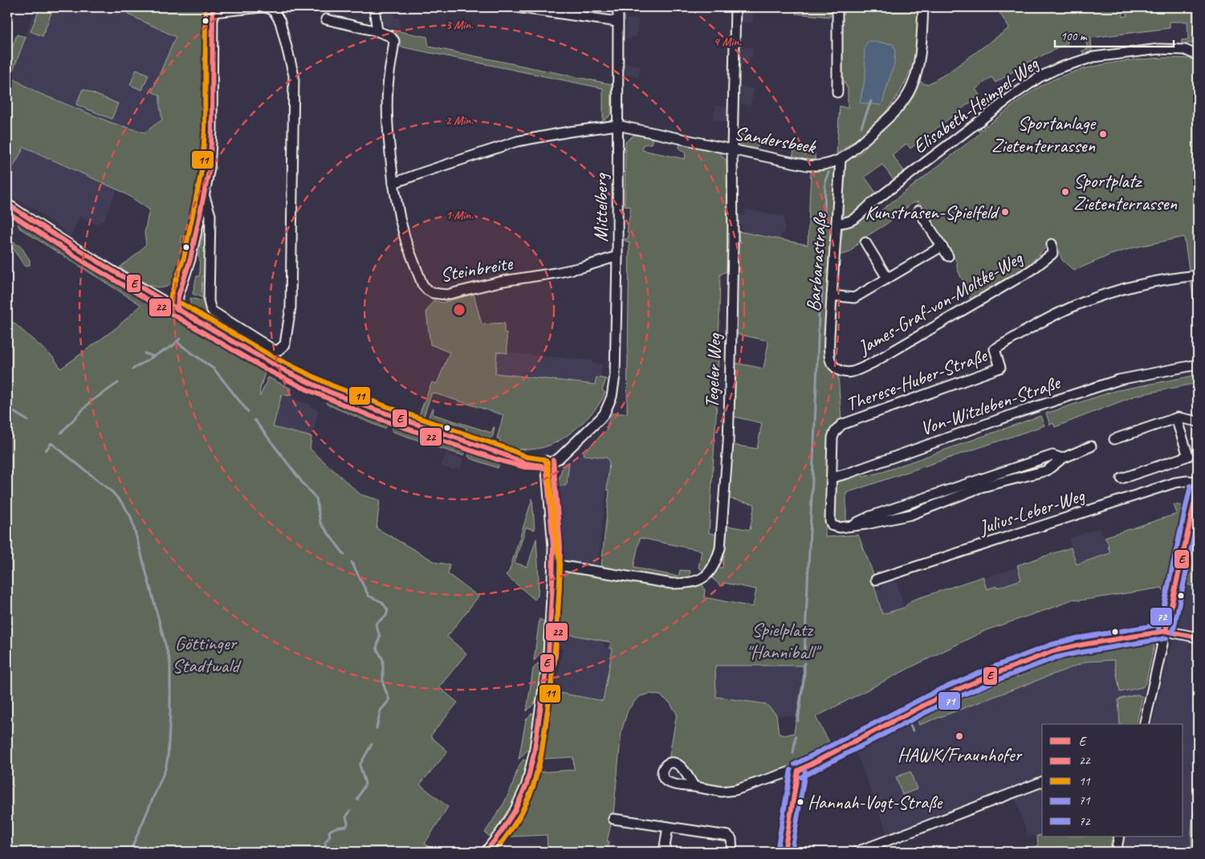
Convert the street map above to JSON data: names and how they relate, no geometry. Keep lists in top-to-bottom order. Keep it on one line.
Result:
{"streets":{"street":["Elisabeth-Heimpel-Weg","Sandersbeek","Mittelberg","Barbarastraße","Steinbreite","James-Graf-von-Moltke-Weg","Tegeler Weg","Therese-Huber-Straße","Von-Witzleben-Straße","Julius-Leber-Weg"]},"crossings":[["Elisabeth-Heimpel-Weg","Barbarastraße"],["Sandersbeek","Mittelberg"],["Sandersbeek","Barbarastraße"],["Sandersbeek","Tegeler Weg"],["Mittelberg","Steinbreite"],["Barbarastraße","James-Graf-von-Moltke-Weg"],["Therese-Huber-Straße","Von-Witzleben-Straße"]],"parks":["Spielplatz \"Hanniball\"","Göttinger Stadtwald"],"places":["Sportanlage Zietenterrassen","Sportplatz Zietenterrassen","Kunstrasen-Spielfeld","HAWK/Fraunhofer","Hannah-Vogt-Straße"],"lines":["transit line E","transit line 11","transit line 22","transit line 72","transit line 71"],"legend":["E","22","11","71","72"],"scale_bar":"100 m","rings":["3 Min.","4 Min.","2 Min.","1 Min."]}
